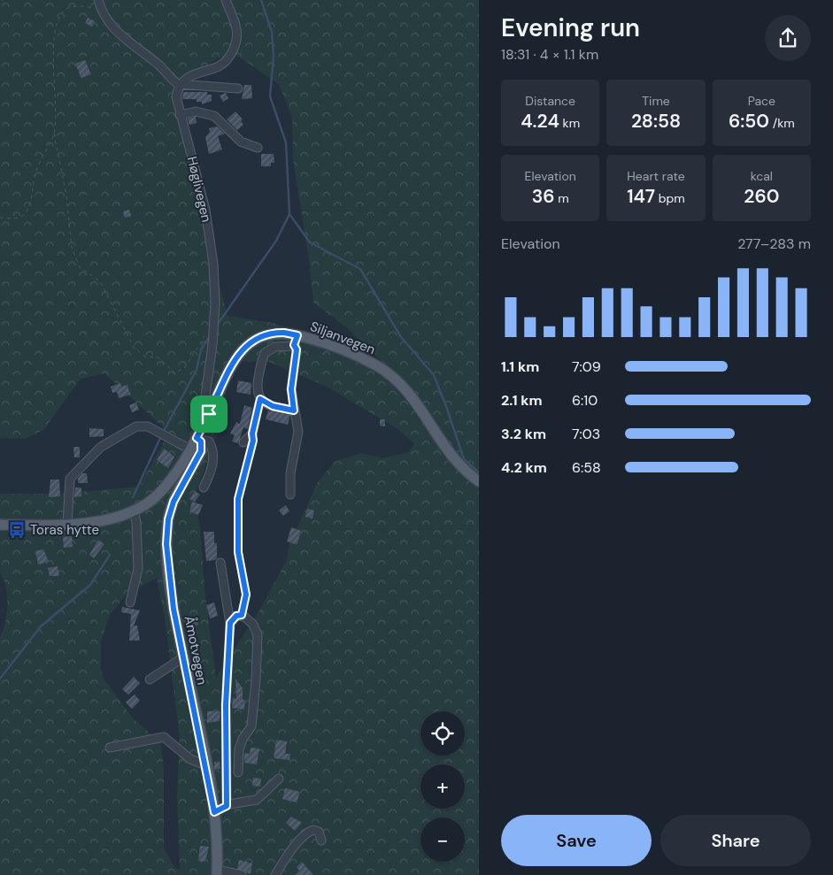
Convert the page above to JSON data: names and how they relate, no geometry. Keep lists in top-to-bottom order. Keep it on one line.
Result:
{"streets":{"main road":["Siljanvegen","Åmotvegen"],"street":["Høglivegen"]},"crossings":[["Høglivegen","Siljanvegen"],["Siljanvegen","Åmotvegen"]],"places":{"bus stop":["Toras hytte"]},"page":{"heading":["Evening run","18:31 · 4 × 1.1 km"],"stats":[["Distance","4.24 km"],["Time","28:58"],["Pace","6:50 /km"],["Elevation","36 m"],["Heart rate","147 bpm"],["kcal","260"]],"chart":["Elevation","277–283 m"],"list":[{"name":"1.1 km","note":"7:09"},{"name":"2.1 km","note":"6:10"},{"name":"3.2 km","note":"7:03"},{"name":"4.2 km","note":"6:58"}],"map_buttons":["+","−"],"buttons":["Save","Share"]}}
